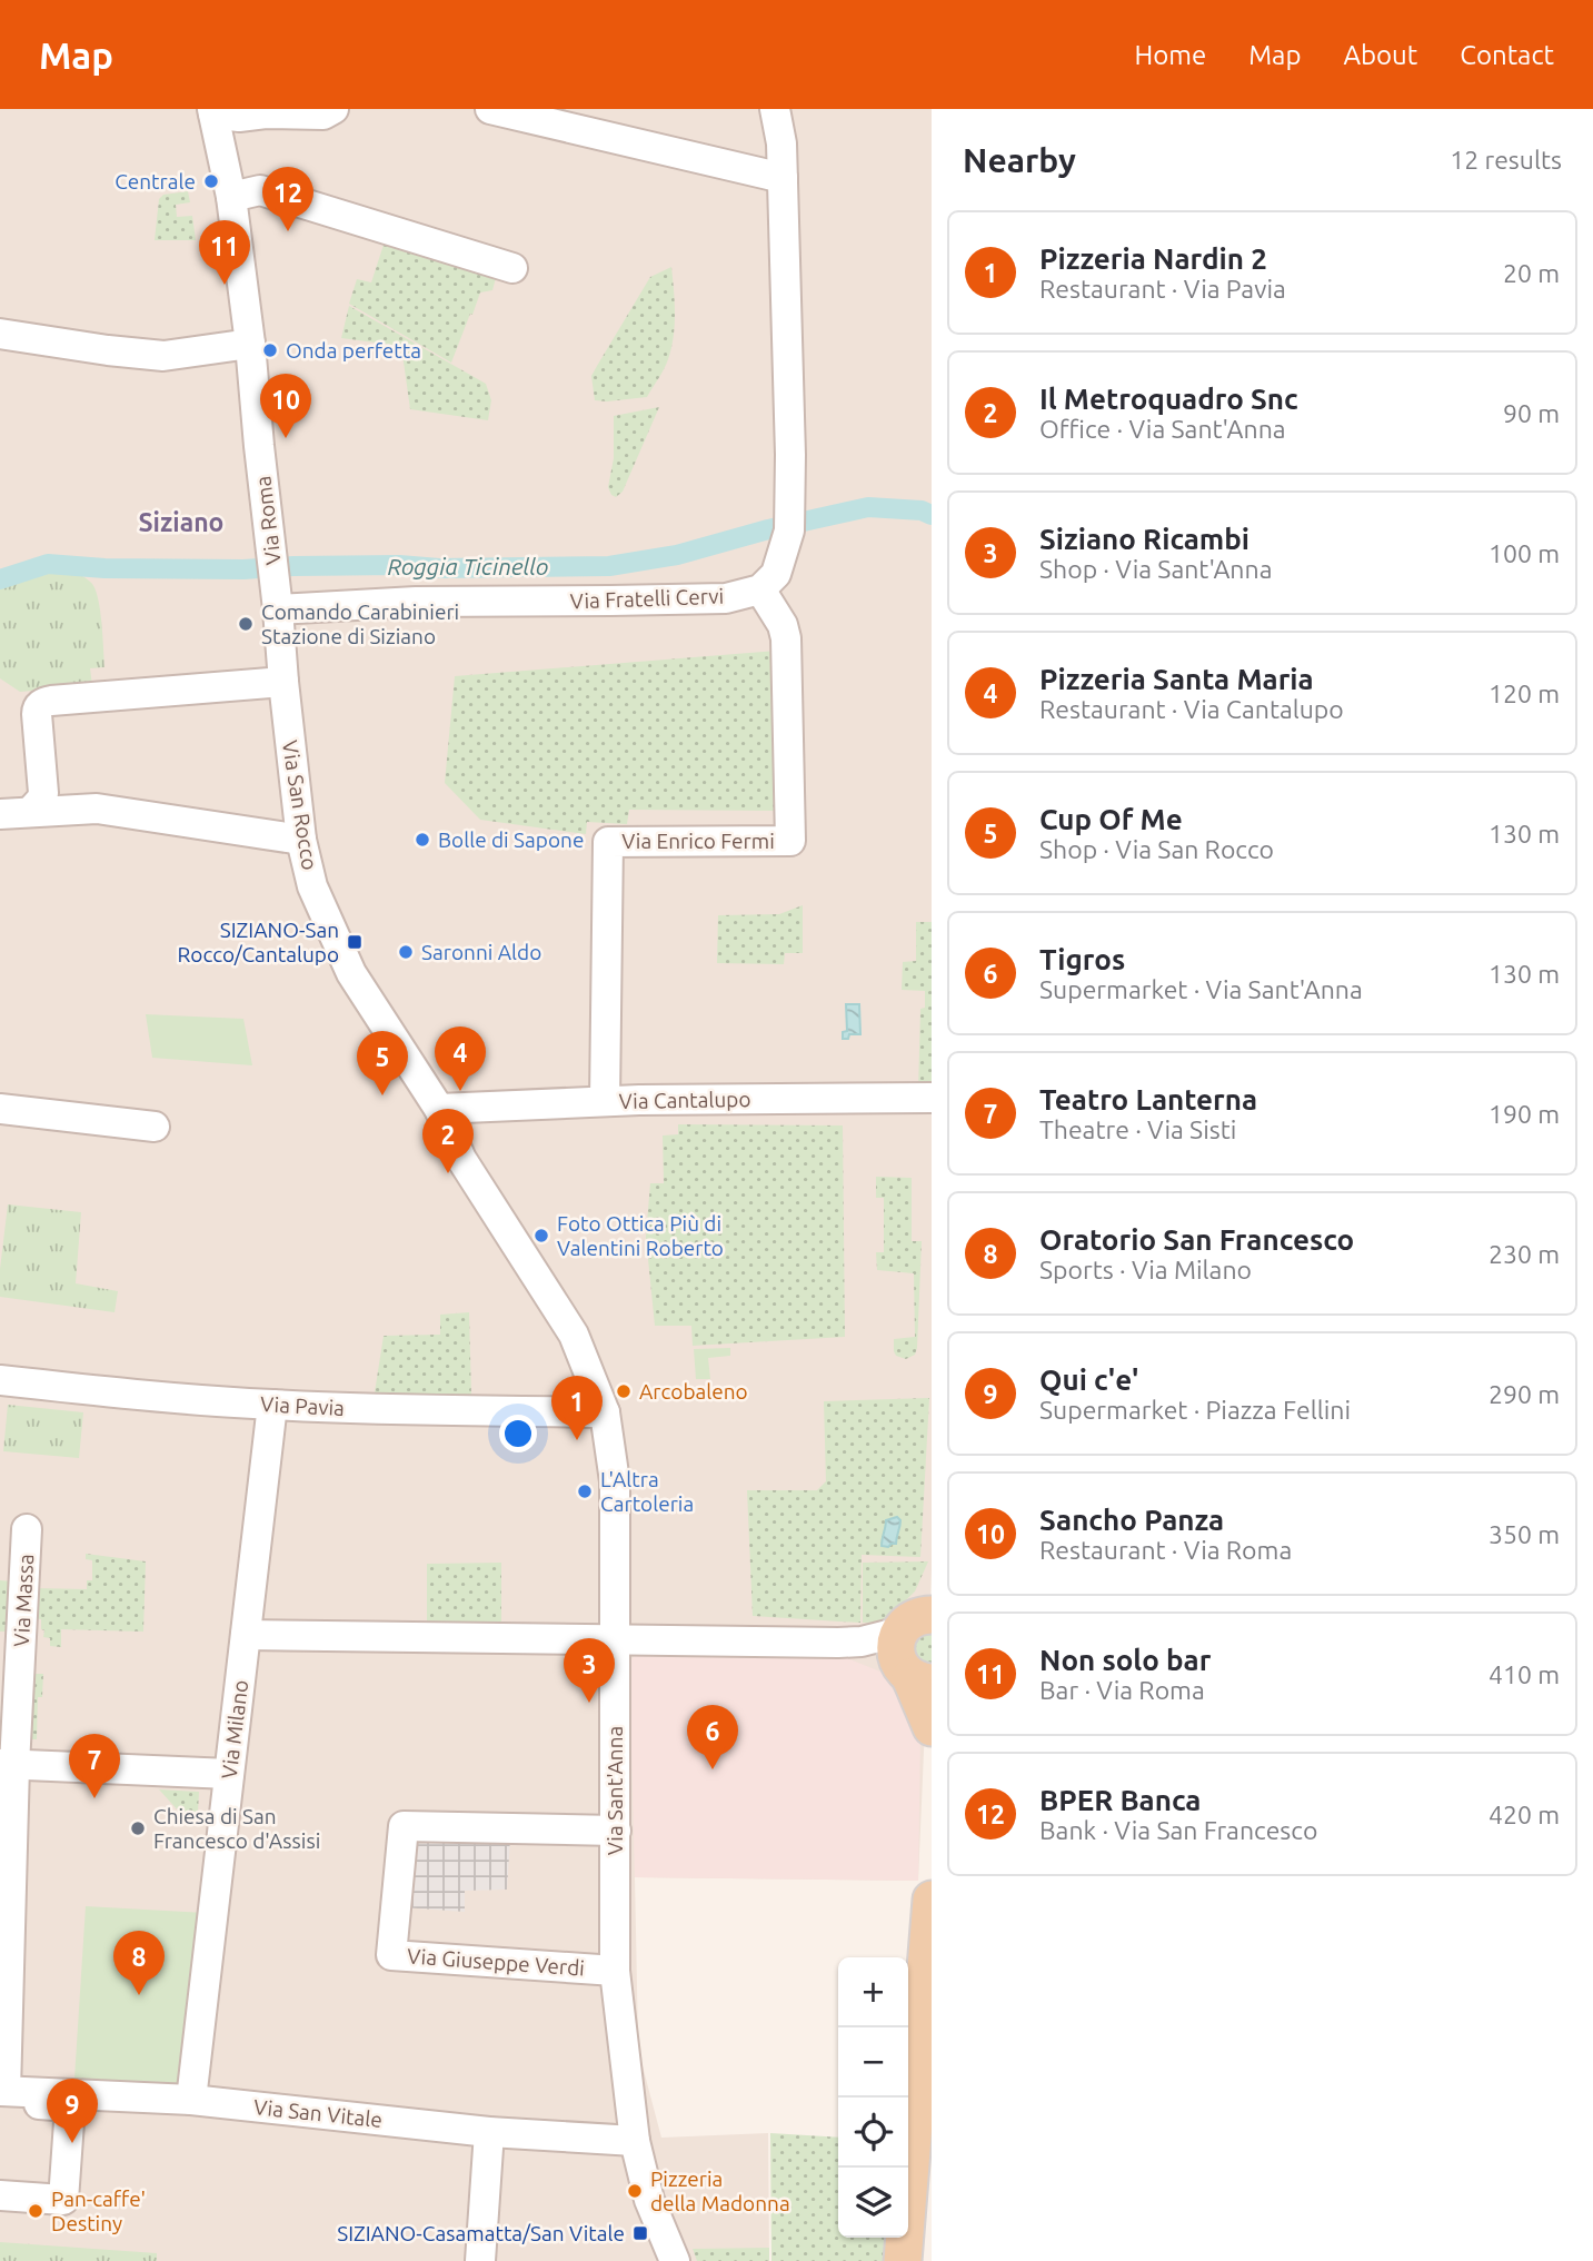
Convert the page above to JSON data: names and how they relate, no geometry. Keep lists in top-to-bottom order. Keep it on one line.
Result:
{"streets":{"street":["Via Roma","Via Fratelli Cervi","Via San Rocco","Via Enrico Fermi","Via Cantalupo","Via Pavia","Via Massa","Via Milano","Via Sant'Anna","Via Giuseppe Verdi","Via San Vitale"]},"crossings":[["Via Roma","Via Fratelli Cervi"],["Via Roma","Via San Rocco"],["Via Fratelli Cervi","Via San Rocco"],["Via Fratelli Cervi","Via Enrico Fermi"],["Via San Rocco","Via Cantalupo"],["Via San Rocco","Via Sant'Anna"],["Via Enrico Fermi","Via Cantalupo"],["Via Cantalupo","Via Sant'Anna"],["Via Pavia","Via Milano"],["Via Pavia","Via Sant'Anna"],["Via Massa","Via San Vitale"],["Via Milano","Via San Vitale"],["Via Sant'Anna","Via Giuseppe Verdi"],["Via Sant'Anna","Via San Vitale"]],"districts":["Siziano"],"water":["Roggia Ticinello"],"places":{"other":["Centrale","Onda perfetta","Comando Carabinieri Stazione di Siziano","Bolle di Sapone","Saronni Aldo","Foto Ottica Più di Valentini Roberto","Arcobaleno","L'Altra Cartoleria","Chiesa di San Francesco d'Assisi","Pizzeria della Madonna","Pan-caffe' Destiny"],"transit":["SIZIANO-San Rocco/Cantalupo","SIZIANO-Casamatta/San Vitale"]},"page":{"header":"Map","nav":["Home","Map","About","Contact"],"heading":["Nearby","12 results"],"pins":["12","11","10","4","5","2","1","3","6","7","8","9"],"list":[{"mark":"1","name":"Pizzeria Nardin 2","note":"Restaurant · Via Pavia","value":"20 m"},{"mark":"2","name":"Il Metroquadro Snc","note":"Office · Via Sant'Anna","value":"90 m"},{"mark":"3","name":"Siziano Ricambi","note":"Shop · Via Sant'Anna","value":"100 m"},{"mark":"4","name":"Pizzeria Santa Maria","note":"Restaurant · Via Cantalupo","value":"120 m"},{"mark":"5","name":"Cup Of Me","note":"Shop · Via San Rocco","value":"130 m"},{"mark":"6","name":"Tigros","note":"Supermarket · Via Sant'Anna","value":"130 m"},{"mark":"7","name":"Teatro Lanterna","note":"Theatre · Via Sisti","value":"190 m"},{"mark":"8","name":"Oratorio San Francesco","note":"Sports · Via Milano","value":"230 m"},{"mark":"9","name":"Qui c'e'","note":"Supermarket · Piazza Fellini","value":"290 m"},{"mark":"10","name":"Sancho Panza","note":"Restaurant · Via Roma","value":"350 m"},{"mark":"11","name":"Non solo bar","note":"Bar · Via Roma","value":"410 m"},{"mark":"12","name":"BPER Banca","note":"Bank · Via San Francesco","value":"420 m"}],"map_buttons":["+","−"]}}
